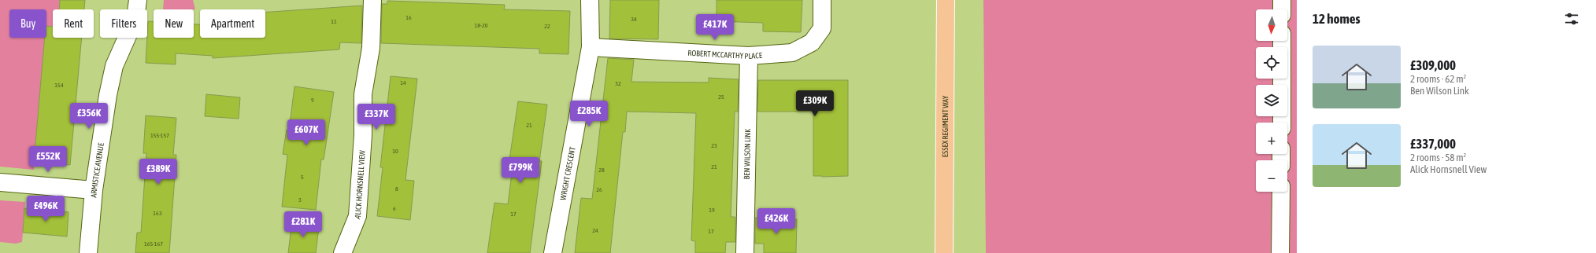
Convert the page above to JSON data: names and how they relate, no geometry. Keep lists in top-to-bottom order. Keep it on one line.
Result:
{"streets":{"main road":["ESSEX REGIMENT WAY"],"street":["ROBERT MCCARTHY PLACE","BEN WILSON LINK","ARMISTICE AVENUE","WRIGHT CRESCENT","ALICK HORNSNELL VIEW"]},"crossings":[["ROBERT MCCARTHY PLACE","BEN WILSON LINK"],["ROBERT MCCARTHY PLACE","WRIGHT CRESCENT"]],"house_numbers":["16","34","11","18-20","22","14","32","154","25","9","21","155-157","23","10","21","28","5","8","26","3","6","19","163","17","24","17","165-167"],"north":"bottom","page":{"heading":"12 homes","map_buttons":["+","−"],"chip":["Buy","Rent","Filters","New","Apartment"],"price":["£417K","£309K","£285K","£356K","£337K","£607K","£552K","£799K","£389K","£496K","£426K","£281K"],"list":[{"name":"£309,000","note":"2 rooms · 62 m² · Ben Wilson Link"},{"name":"£337,000","note":"2 rooms · 58 m² · Alick Hornsnell View"}]}}
